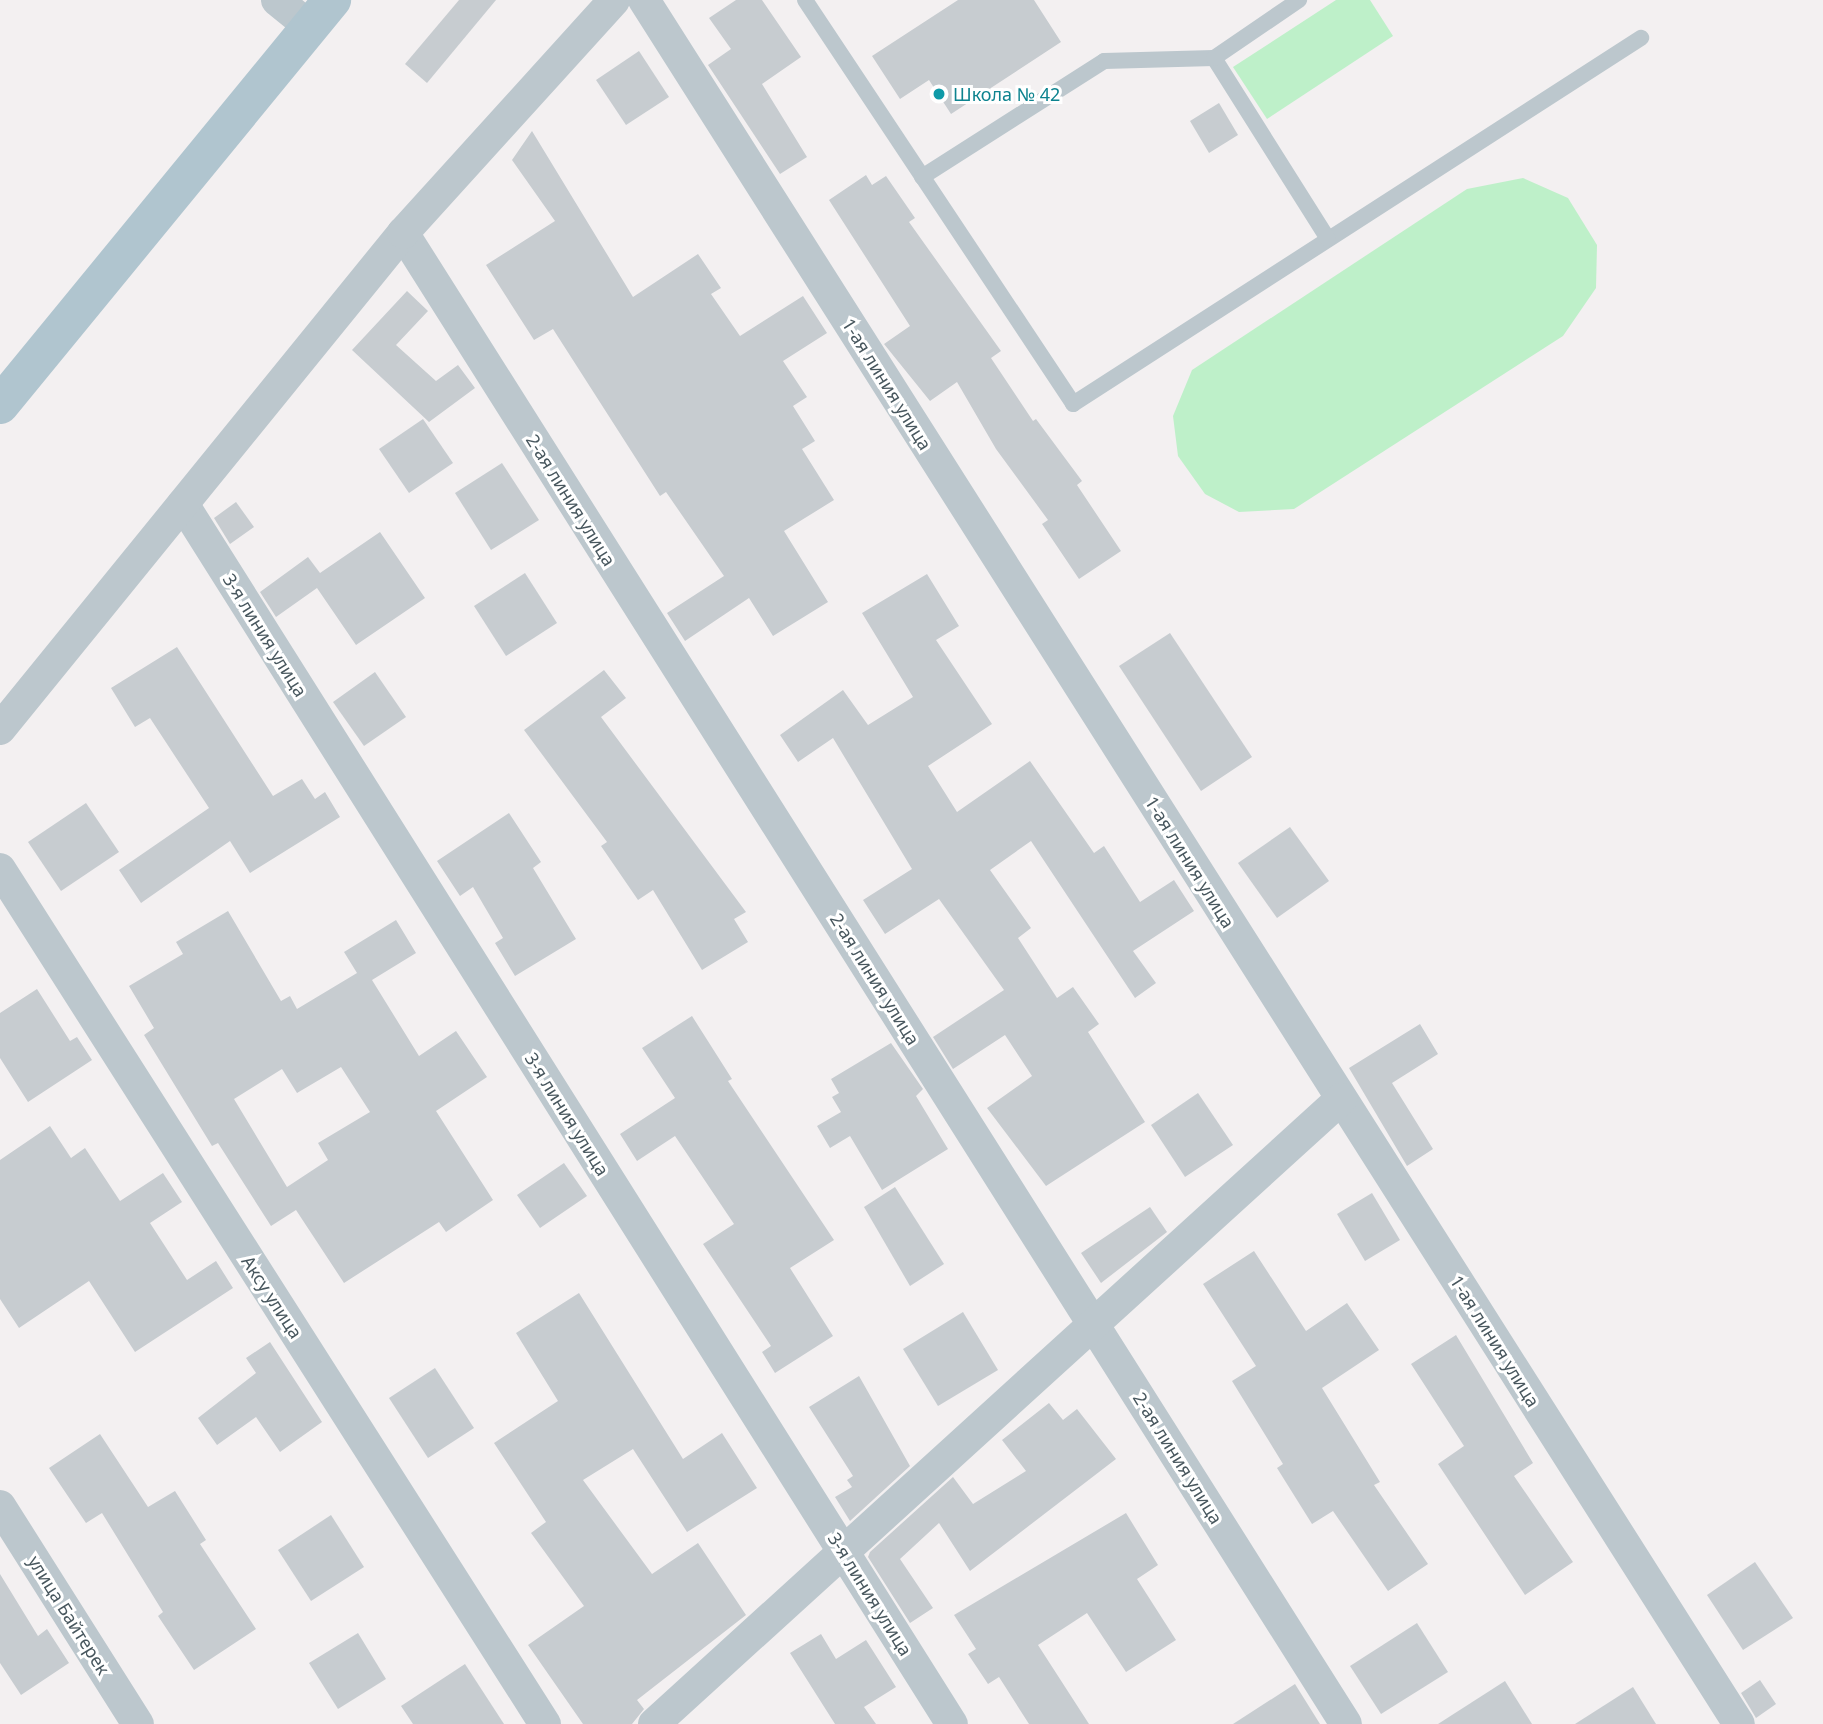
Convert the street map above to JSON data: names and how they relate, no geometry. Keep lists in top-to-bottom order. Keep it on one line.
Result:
{"streets":{"street":["1-ая линия улица","2-ая линия улица","3-я линия улица","Аксу улица","улица Байтерек"]},"places":["Школа № 42"]}
